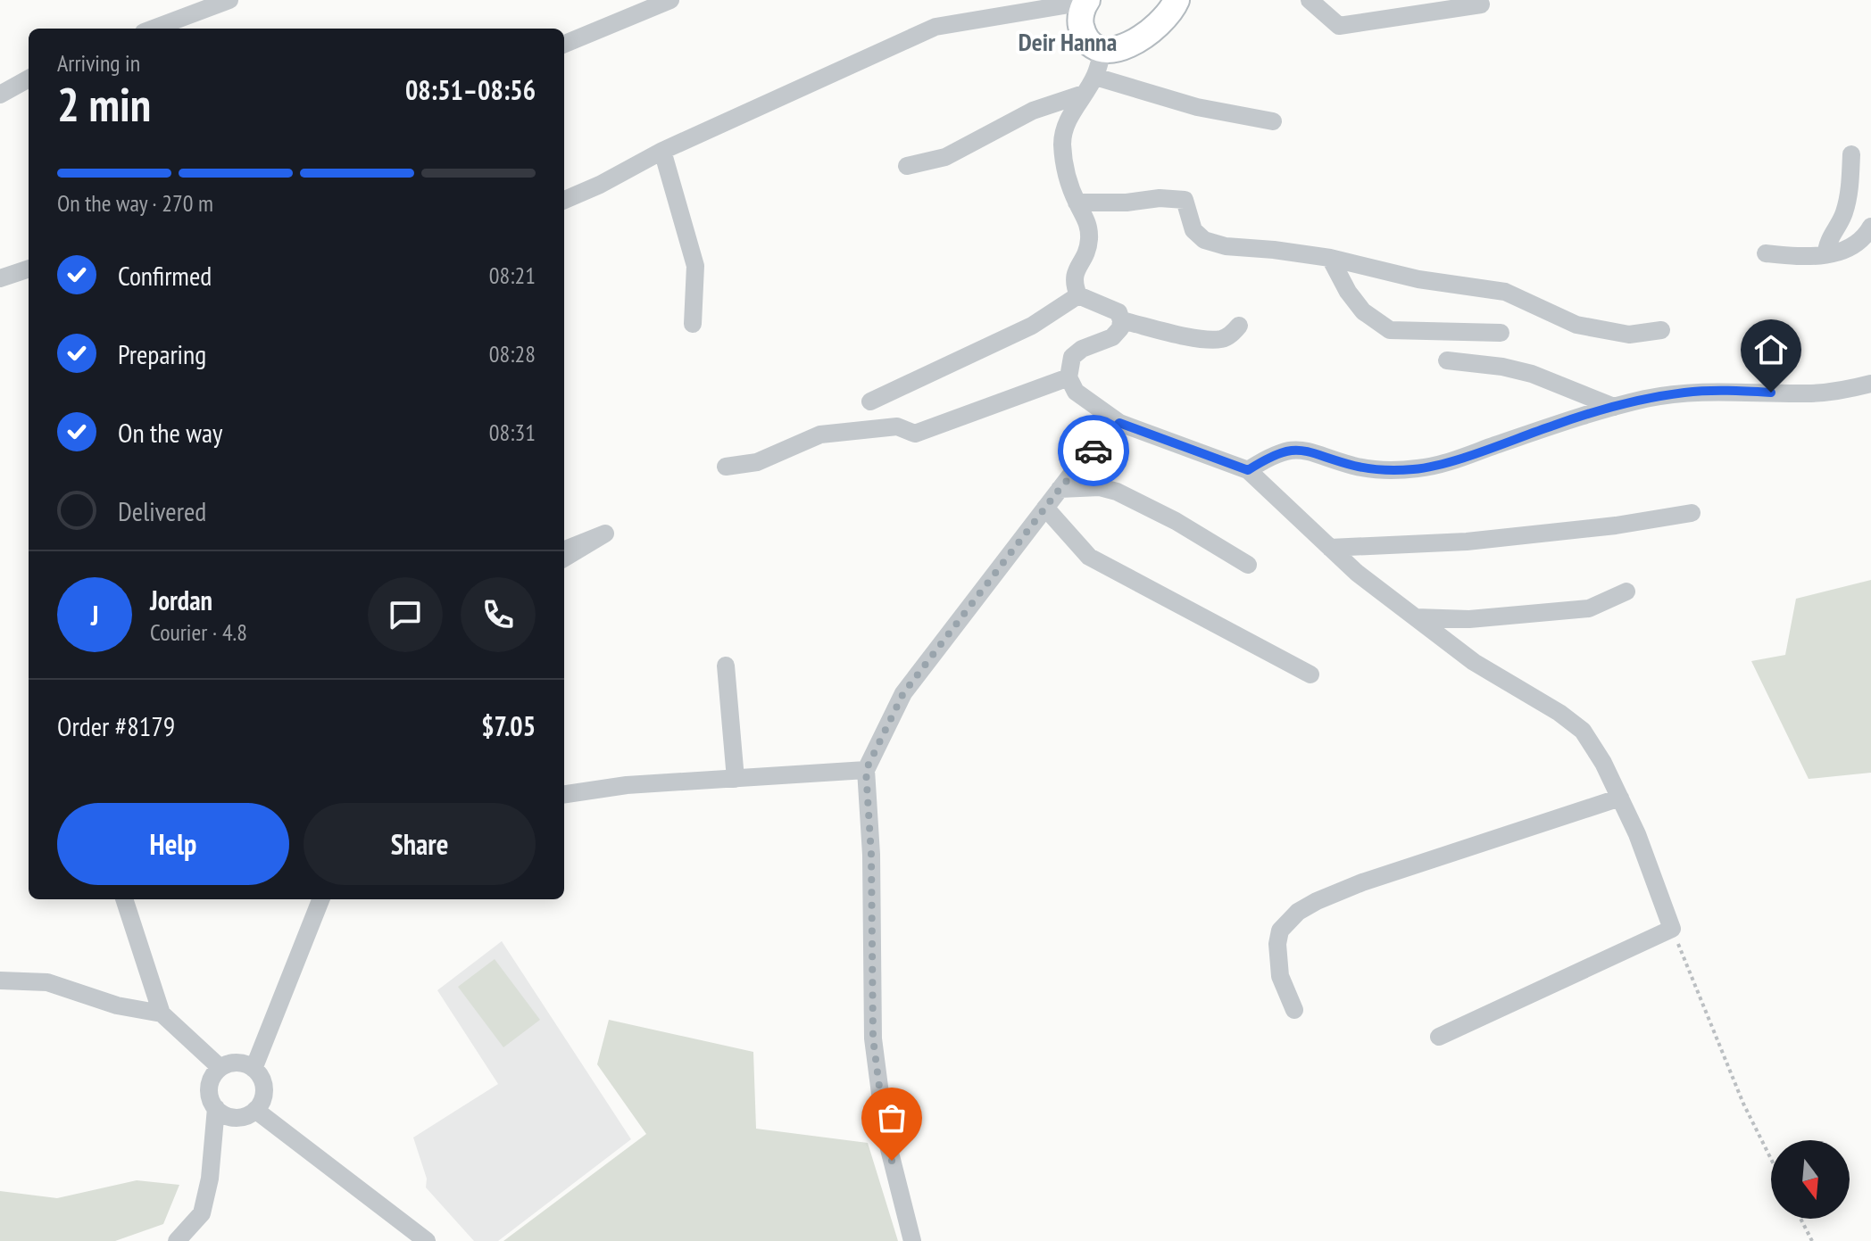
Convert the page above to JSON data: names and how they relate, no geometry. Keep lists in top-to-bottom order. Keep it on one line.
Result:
{"districts":["Deir Hanna"],"north":"bottom","page":{"heading":["2 min","Arriving in","08:51–08:56"],"panel":["Jordan","Courier · 4.8","Order #8179","$7.05"],"bar":"On the way · 270 m","list":[["Confirmed","08:21"],["Preparing","08:28"],["On the way","08:31"],"Delivered"],"round":"J","buttons":["Help","Share"]}}
